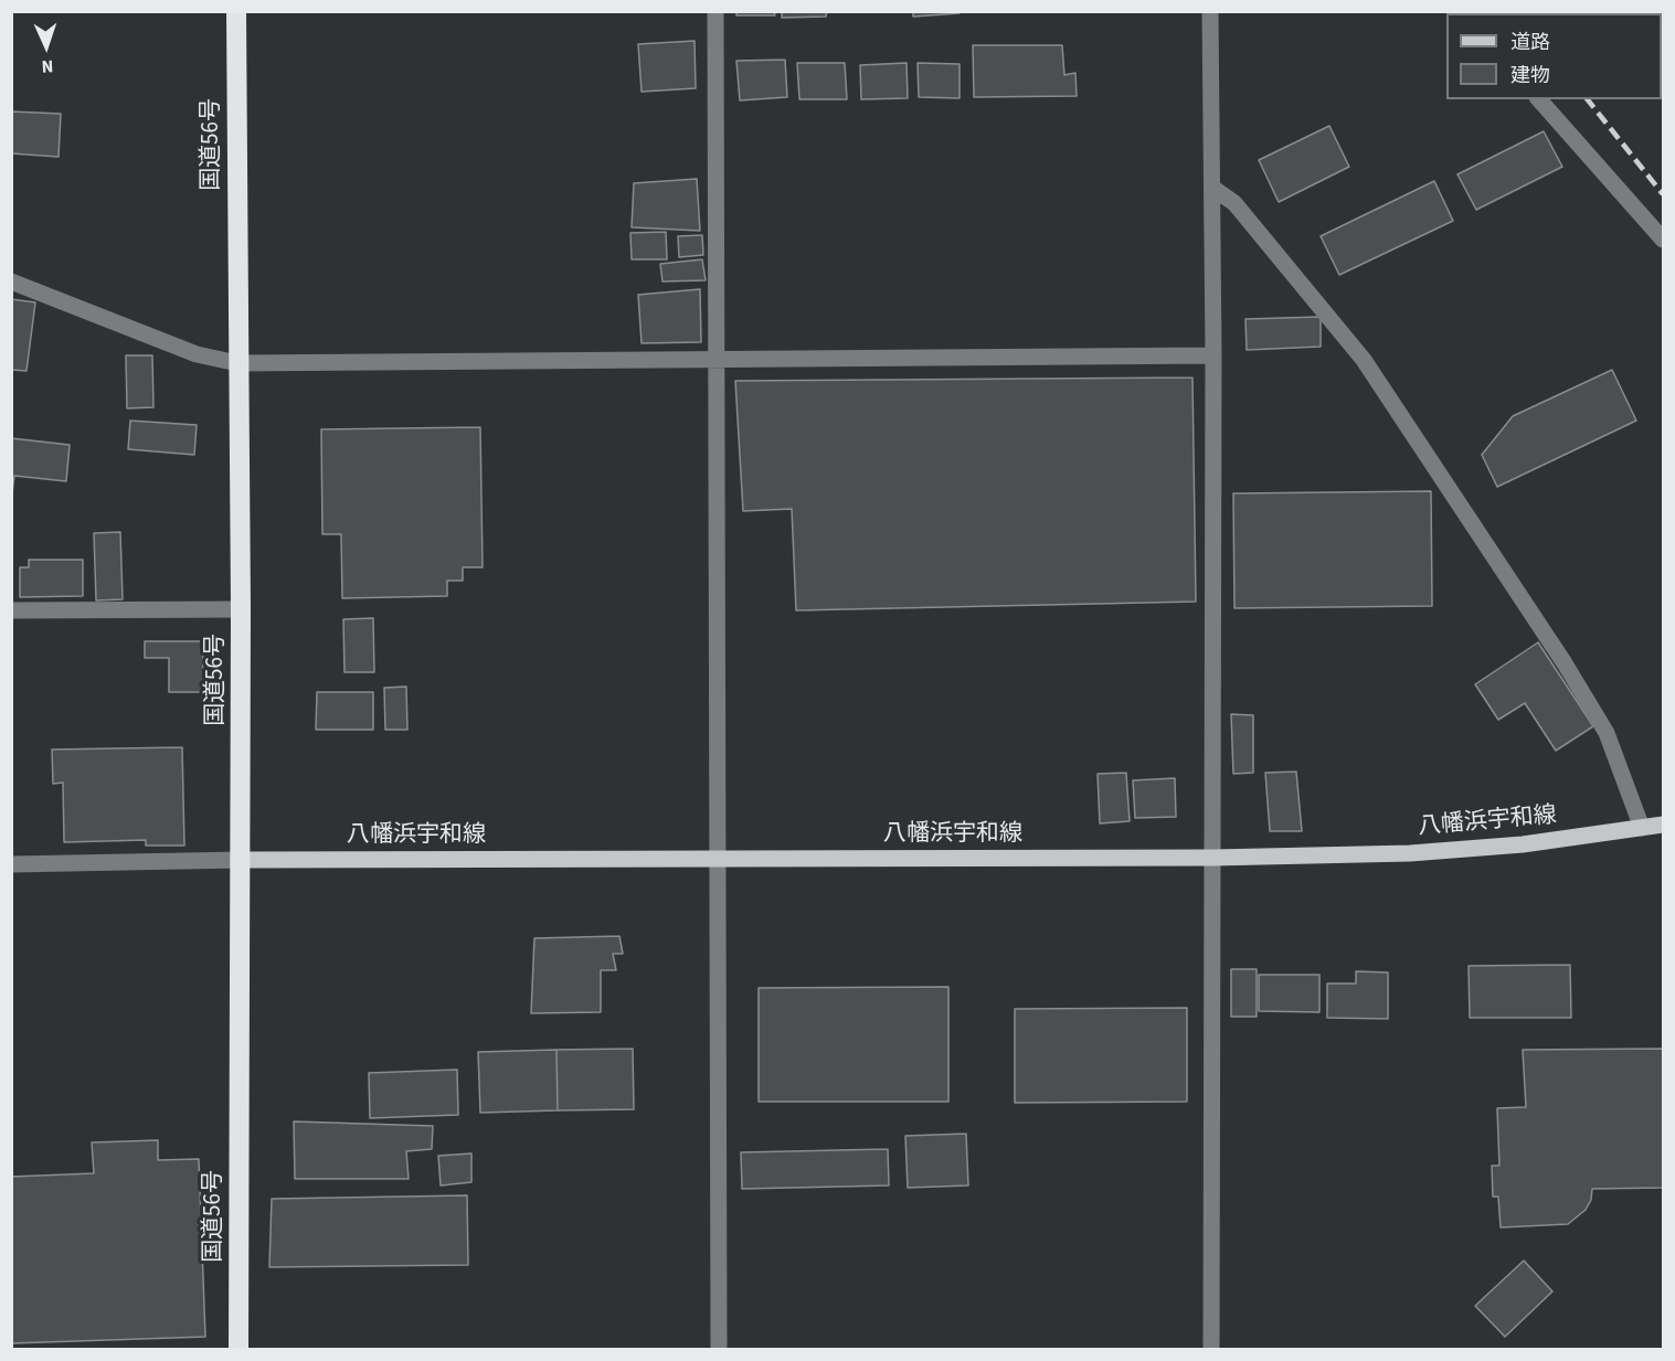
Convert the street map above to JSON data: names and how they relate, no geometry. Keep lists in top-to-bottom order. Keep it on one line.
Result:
{"streets":{"highway":["国道56号"],"main road":["八幡浜宇和線"]},"crossings":[["国道56号","八幡浜宇和線"]],"legend":["道路","建物"],"north":"bottom"}
